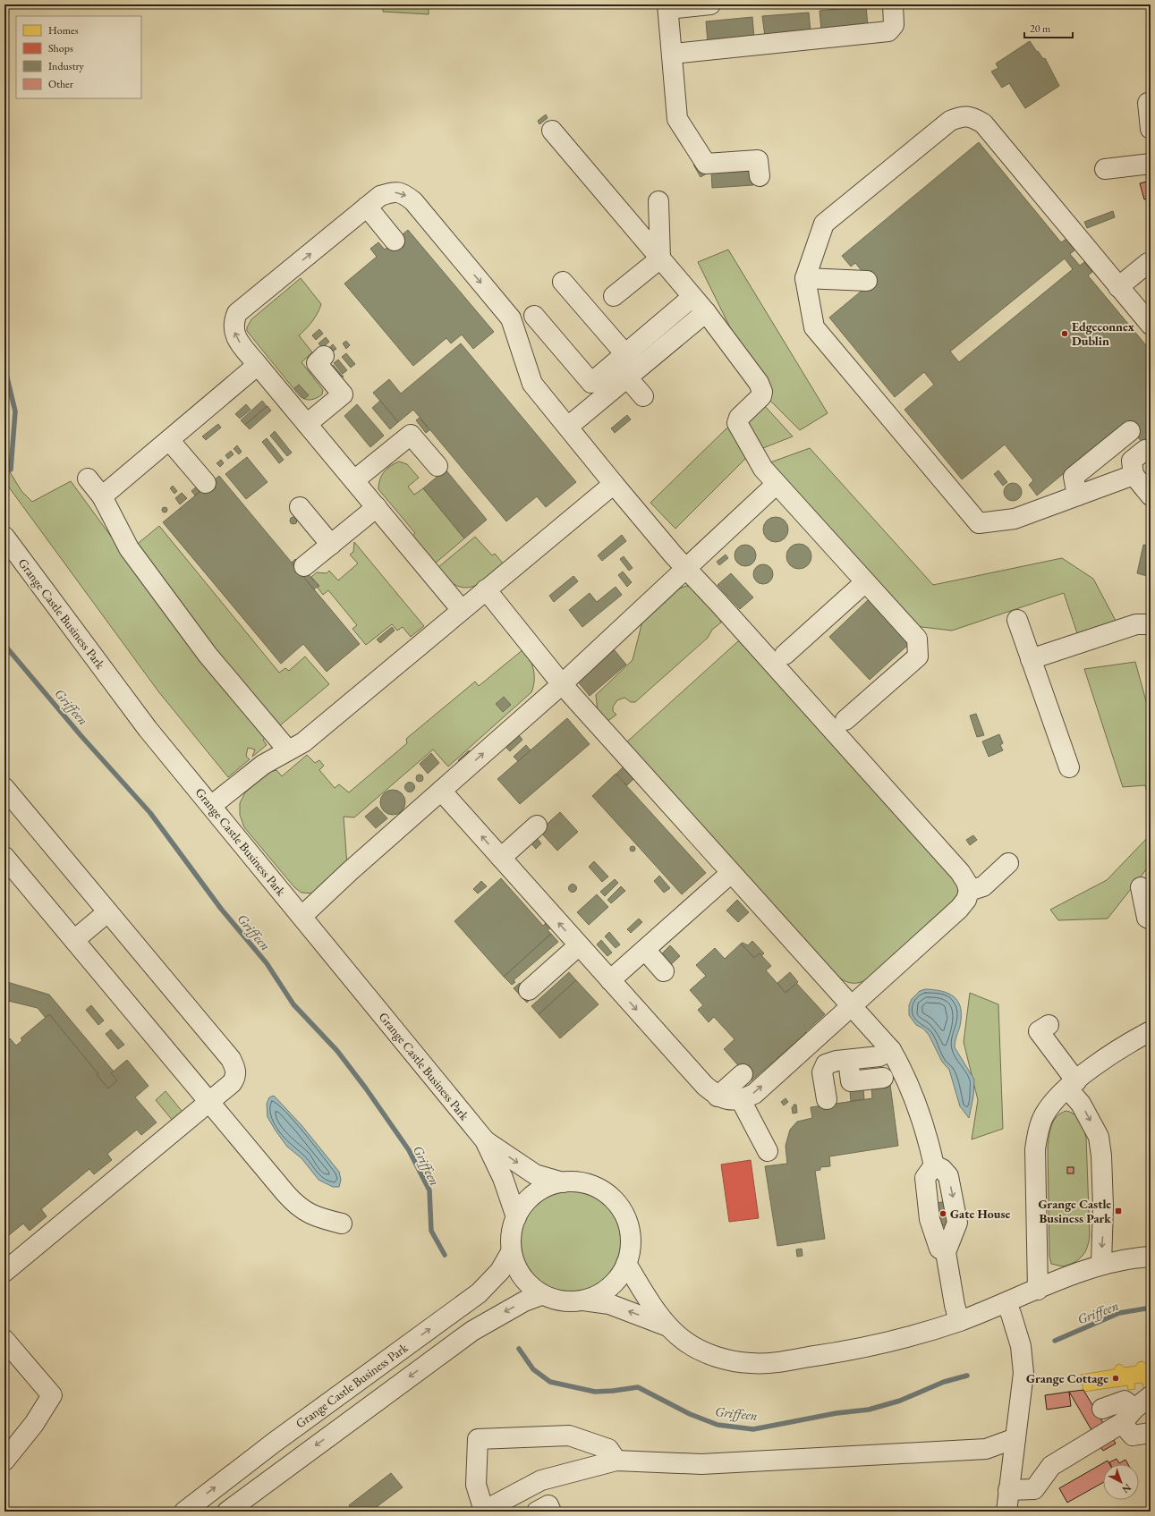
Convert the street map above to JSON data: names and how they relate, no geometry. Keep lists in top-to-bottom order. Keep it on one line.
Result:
{"streets":{"street":["Grange Castle Business Park"]},"water":["Griffeen"],"places":{"other":["Edgeconnex Dublin","Gate House","Grange Cottage"],"transit":["Grange Castle Business Park"]},"legend":["Homes","Shops","Industry","Other"],"scale_bar":"20 m","north":"bottom right"}
